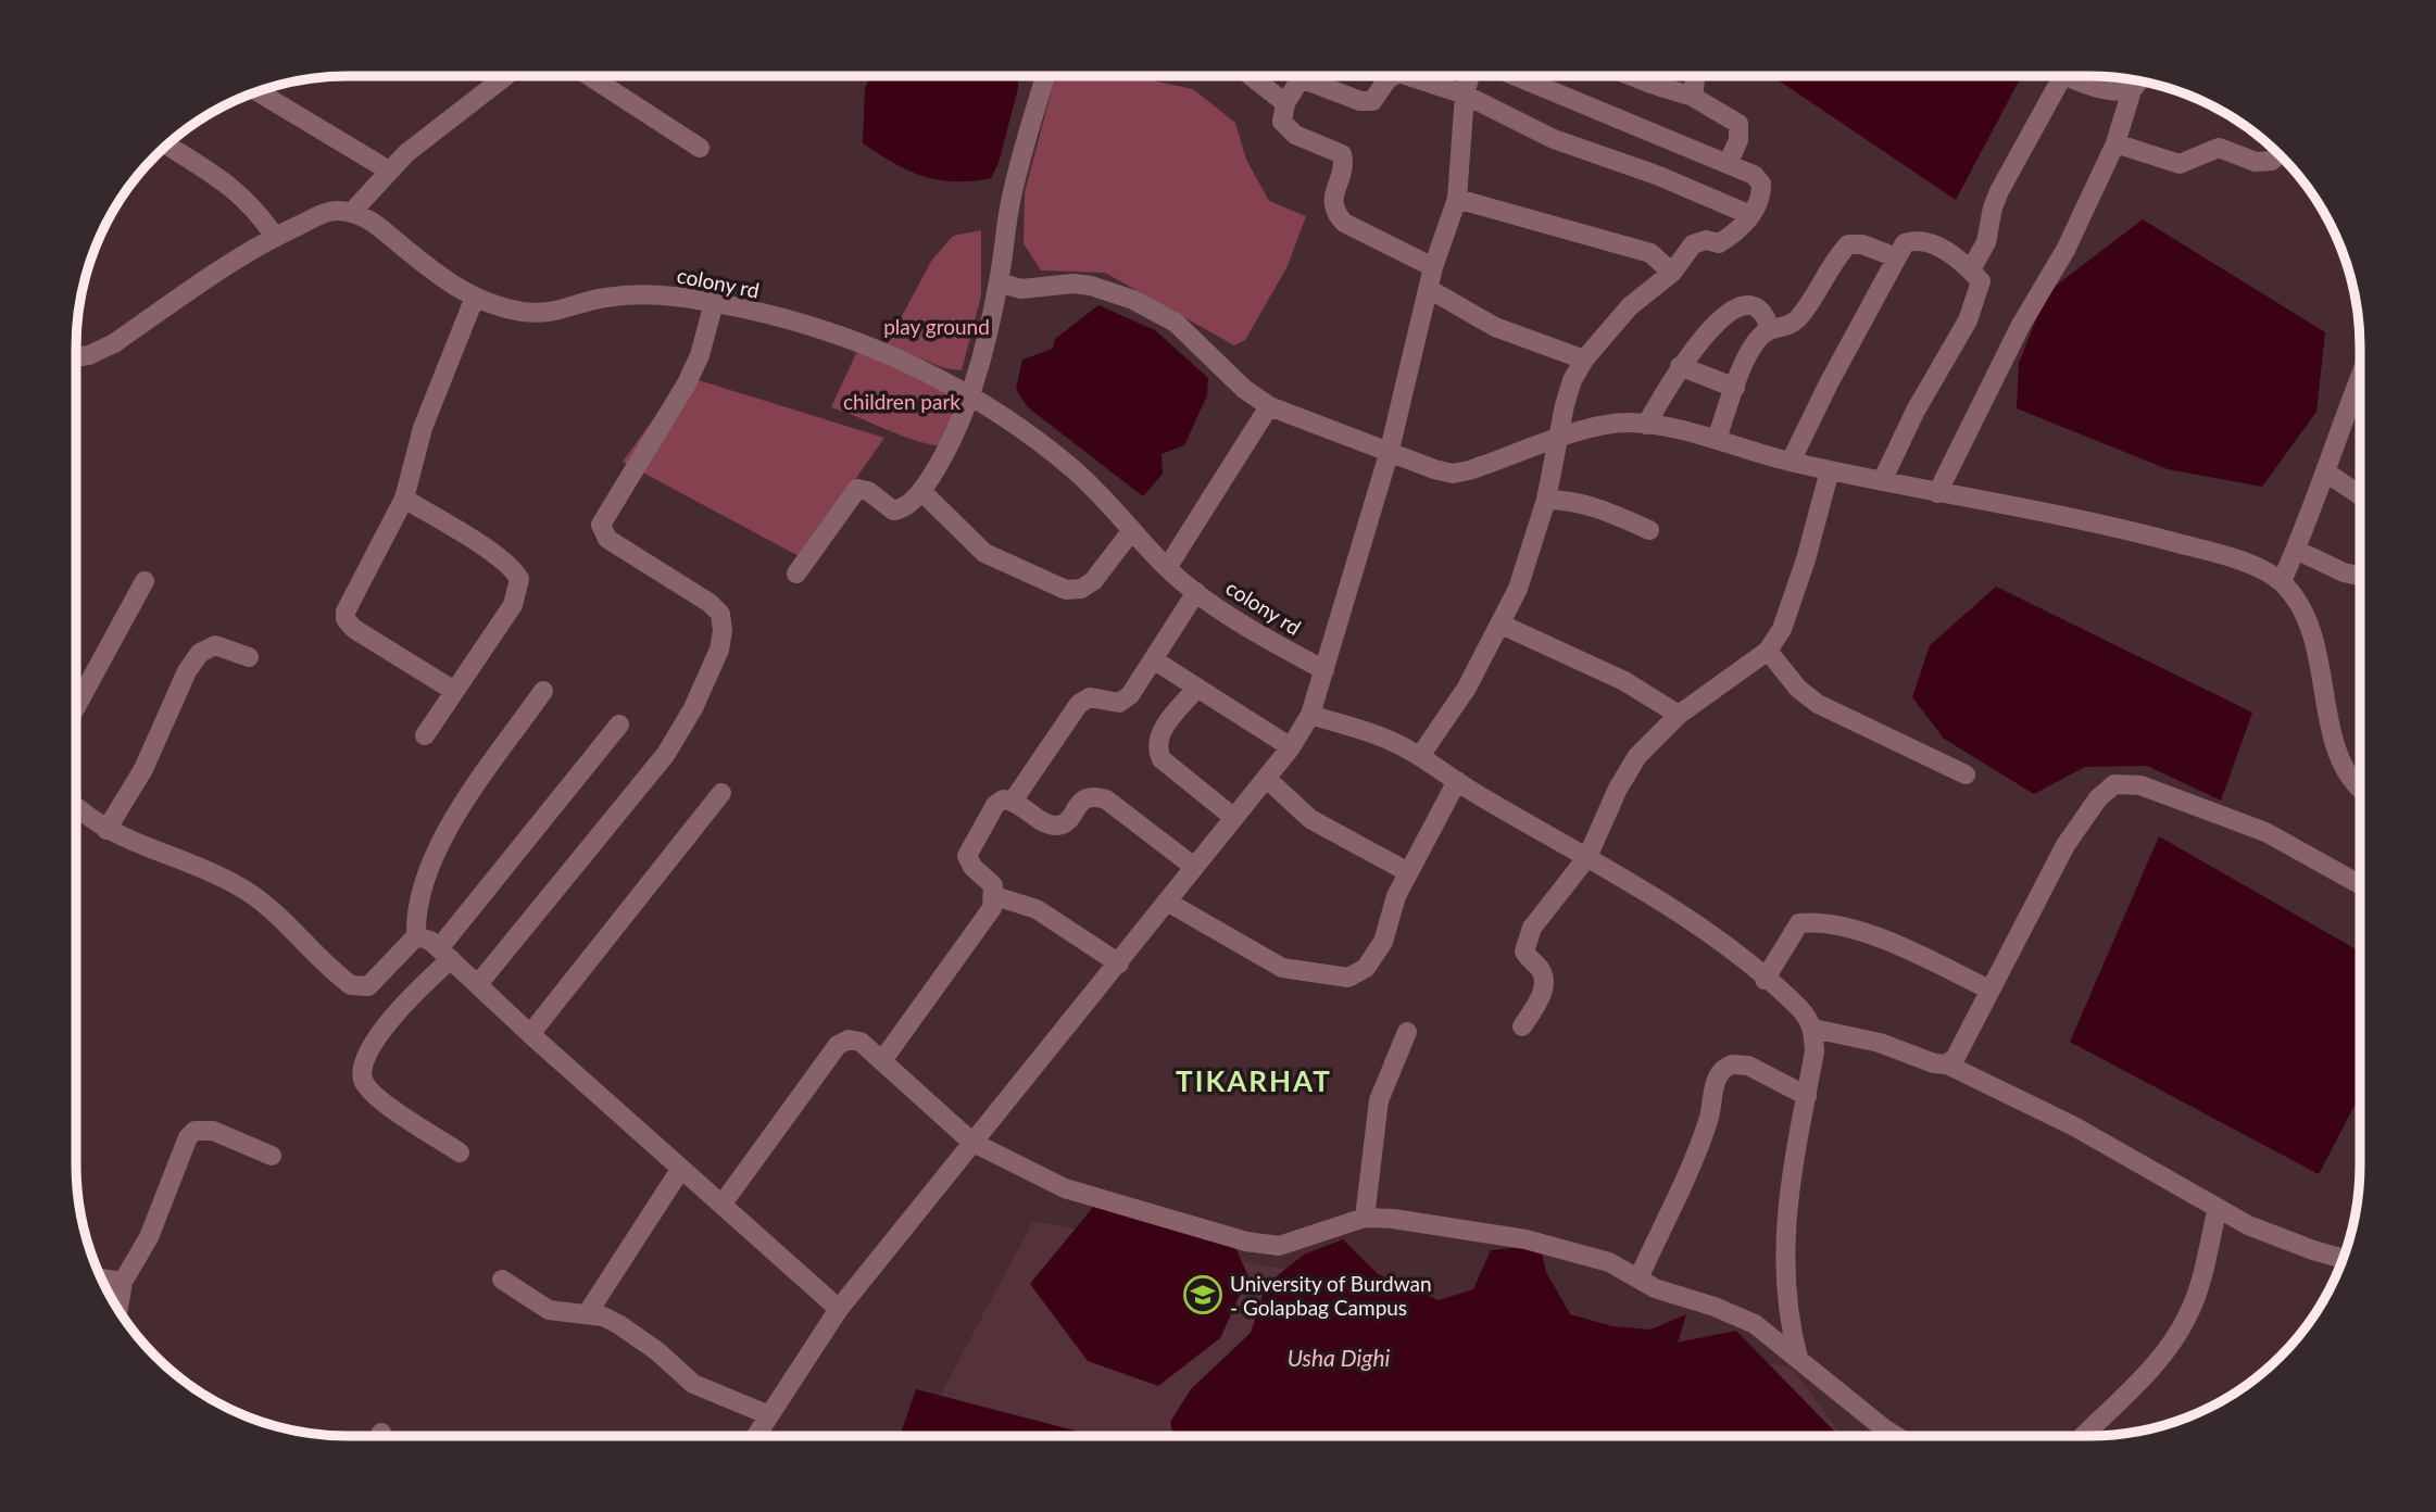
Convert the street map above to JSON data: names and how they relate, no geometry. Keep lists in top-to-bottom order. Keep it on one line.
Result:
{"streets":{"street":["colony rd"]},"districts":["TIKARHAT"],"water":["Usha Dighi"],"parks":["play ground","children park"],"places":{"school or university":["University of Burdwan - Golapbag Campus"]}}
